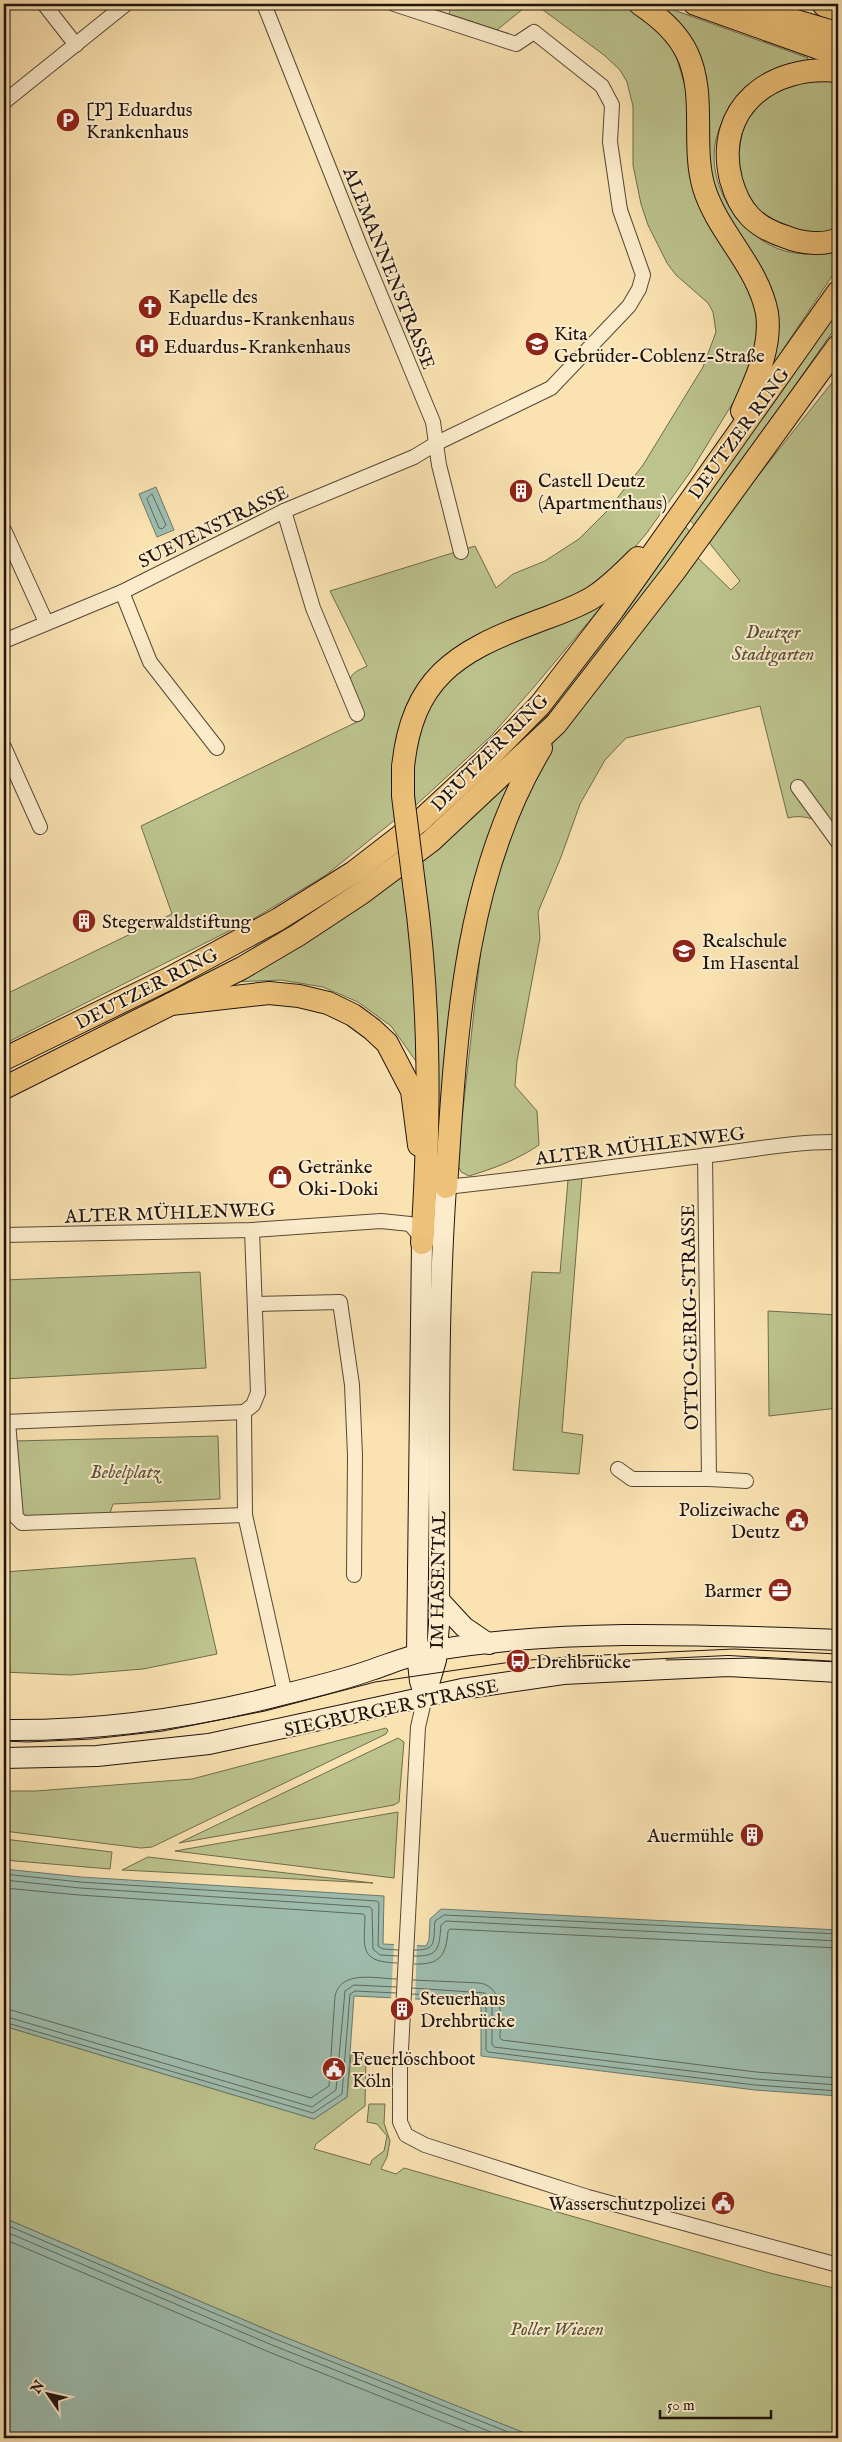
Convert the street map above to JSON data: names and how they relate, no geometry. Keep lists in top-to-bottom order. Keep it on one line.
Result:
{"streets":{"main road":["DEUTZER RING","IM HASENTAL","SIEGBURGER STRASSE"],"street":["ALEMANNENSTRASSE","SUEVENSTRASSE","ALTER MÜHLENWEG","OTTO-GERIG-STRASSE"]},"crossings":[["ALEMANNENSTRASSE","SUEVENSTRASSE"],["ALTER MÜHLENWEG","OTTO-GERIG-STRASSE"],["ALTER MÜHLENWEG","IM HASENTAL"],["IM HASENTAL","SIEGBURGER STRASSE"]],"parks":["Deutzer Stadtgarten","Bebelplatz","Poller Wiesen"],"places":{"parking":["[P] Eduardus Krankenhaus"],"church":["Kapelle des Eduardus-Krankenhaus"],"school or university":["Kita Gebrüder-Coblenz-Straße","Realschule Im Hasental"],"hospital":["Eduardus-Krankenhaus"],"building":["Castell Deutz (Apartmenthaus)","Stegerwaldstiftung","Auermühle","Steuerhaus Drehbrücke"],"shop":["Getränke Oki-Doki"],"public building":["Polizeiwache Deutz","Feuerlöschboot Köln","Wasserschutzpolizei"],"office":["Barmer"],"bus stop":["Drehbrücke"]},"scale_bar":"50 m","north":"top left"}
